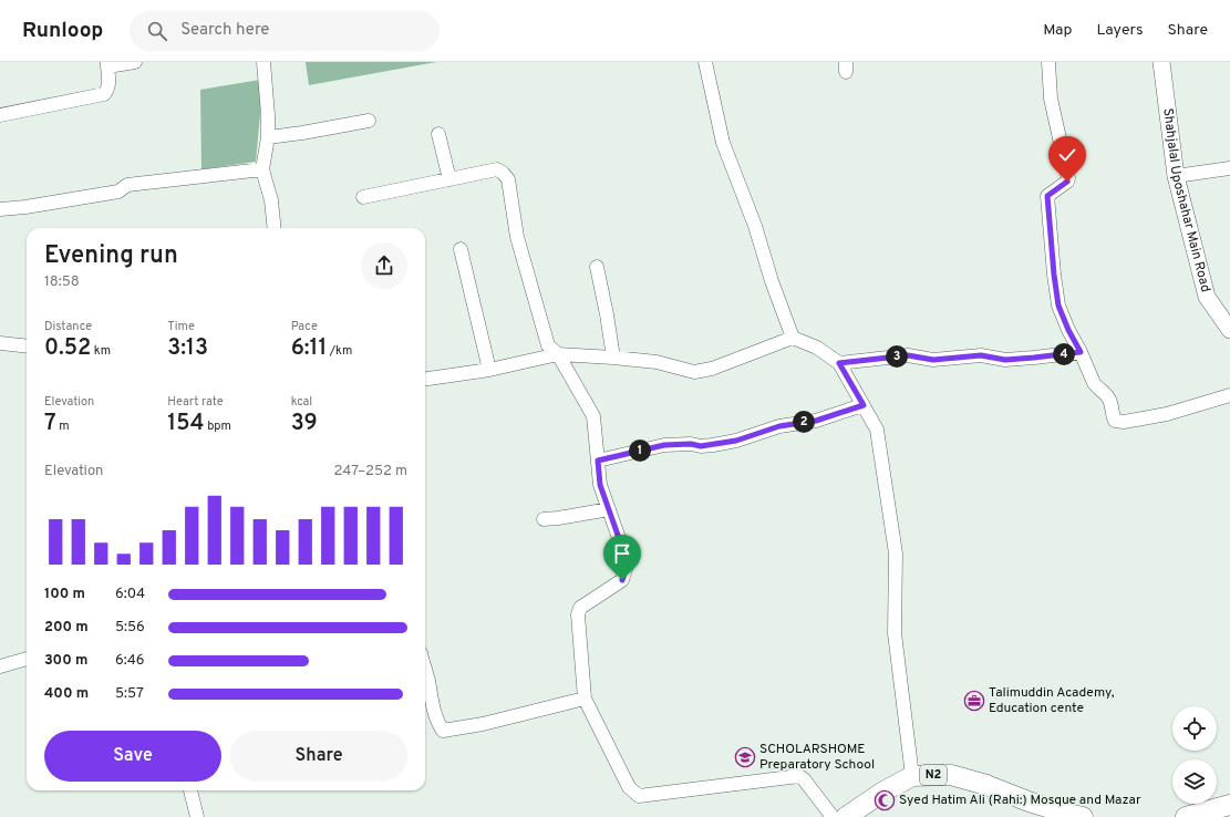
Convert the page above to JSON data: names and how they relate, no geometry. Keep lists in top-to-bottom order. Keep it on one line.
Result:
{"streets":{"highway":["N2"],"main road":["Shahjalal Uposhahar Main Road"]},"places":{"office":["Talimuddin Academy, Education cente"],"school or university":["SCHOLARSHOME Preparatory School"],"mosque":["Syed Hatim Ali (Rahi:) Mosque and Mazar"]},"page":{"header":"Runloop","search":"Search here","nav":["Map","Layers","Share"],"heading":["Evening run","18:58"],"stats":[["Distance","0.52 km"],["Time","3:13"],["Pace","6:11 /km"],["Elevation","7 m"],["Heart rate","154 bpm"],["kcal","39"]],"pins":["4","3","2","1"],"chart":["Elevation","247–252 m"],"list":[{"name":"100 m","note":"6:04"},{"name":"200 m","note":"5:56"},{"name":"300 m","note":"6:46"},{"name":"400 m","note":"5:57"}],"buttons":["Save","Share"]}}
